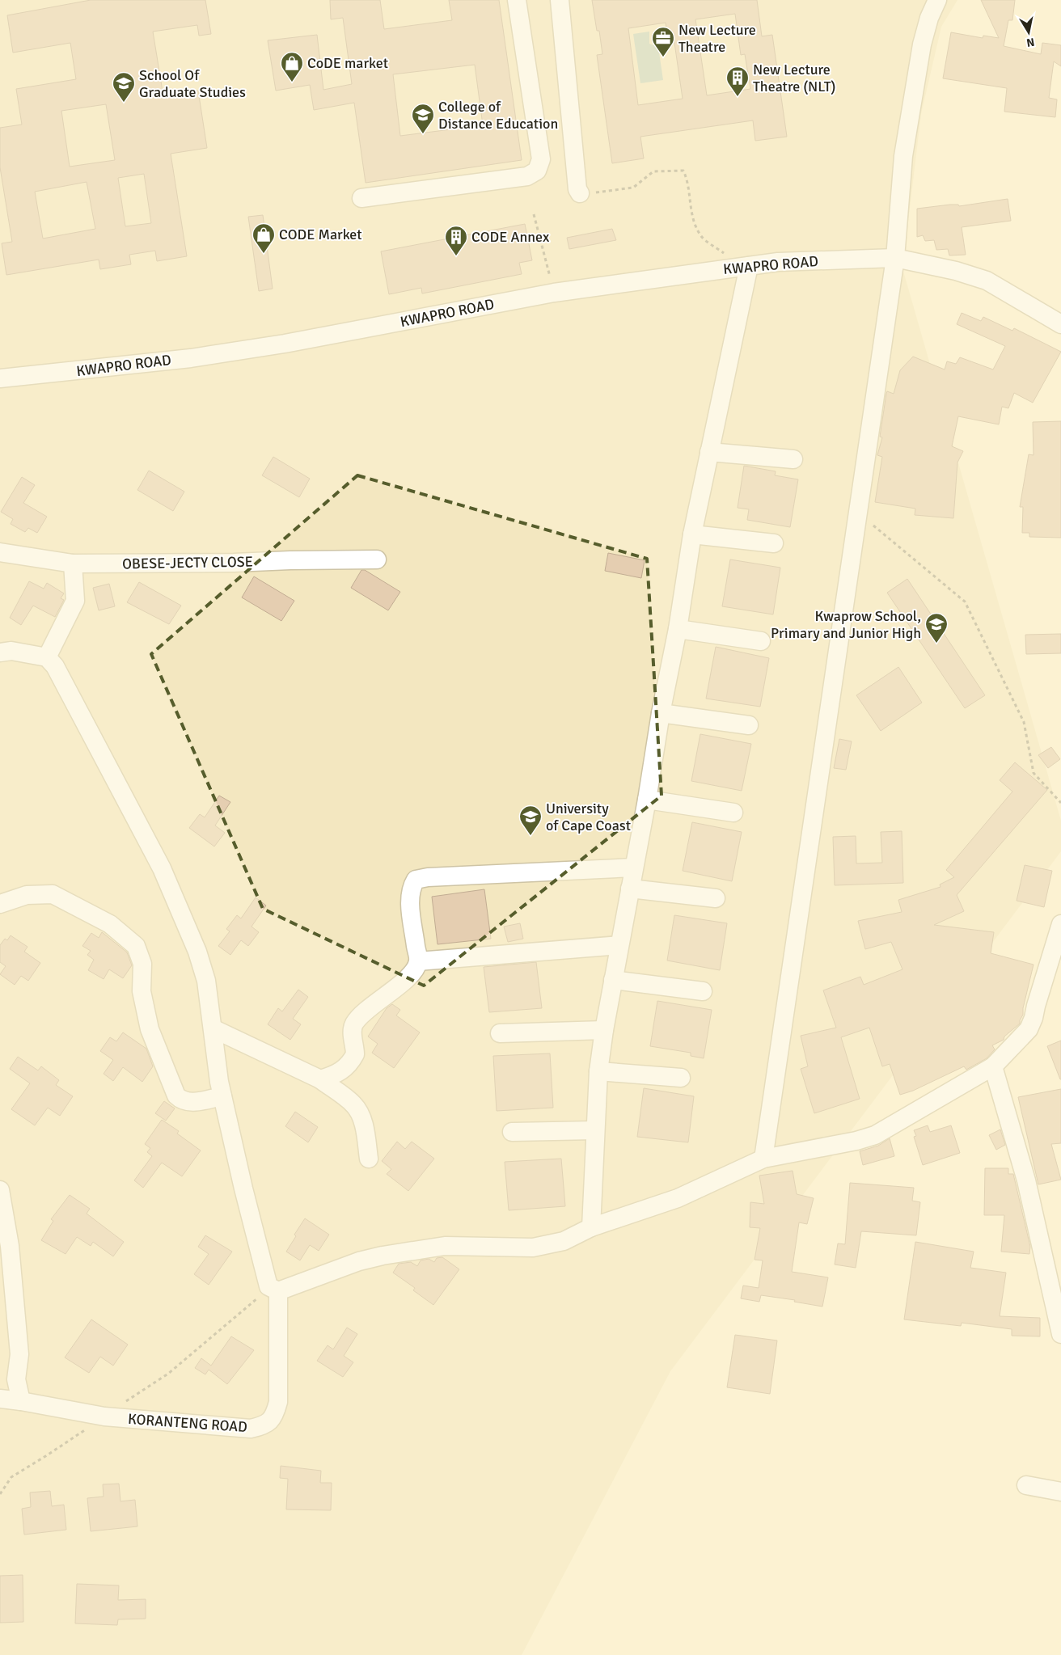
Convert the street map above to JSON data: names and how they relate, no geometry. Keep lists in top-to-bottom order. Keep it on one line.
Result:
{"streets":{"street":["KWAPRO ROAD","OBESE-JECTY CLOSE","KORANTENG ROAD"]},"places":{"office":["New Lecture Theatre"],"shop":["CoDE market","CODE Market"],"building":["New Lecture Theatre (NLT)","CODE Annex"],"school or university":["School Of Graduate Studies","College of Distance Education","Kwaprow School, Primary and Junior High","University of Cape Coast"]},"north":"bottom"}
